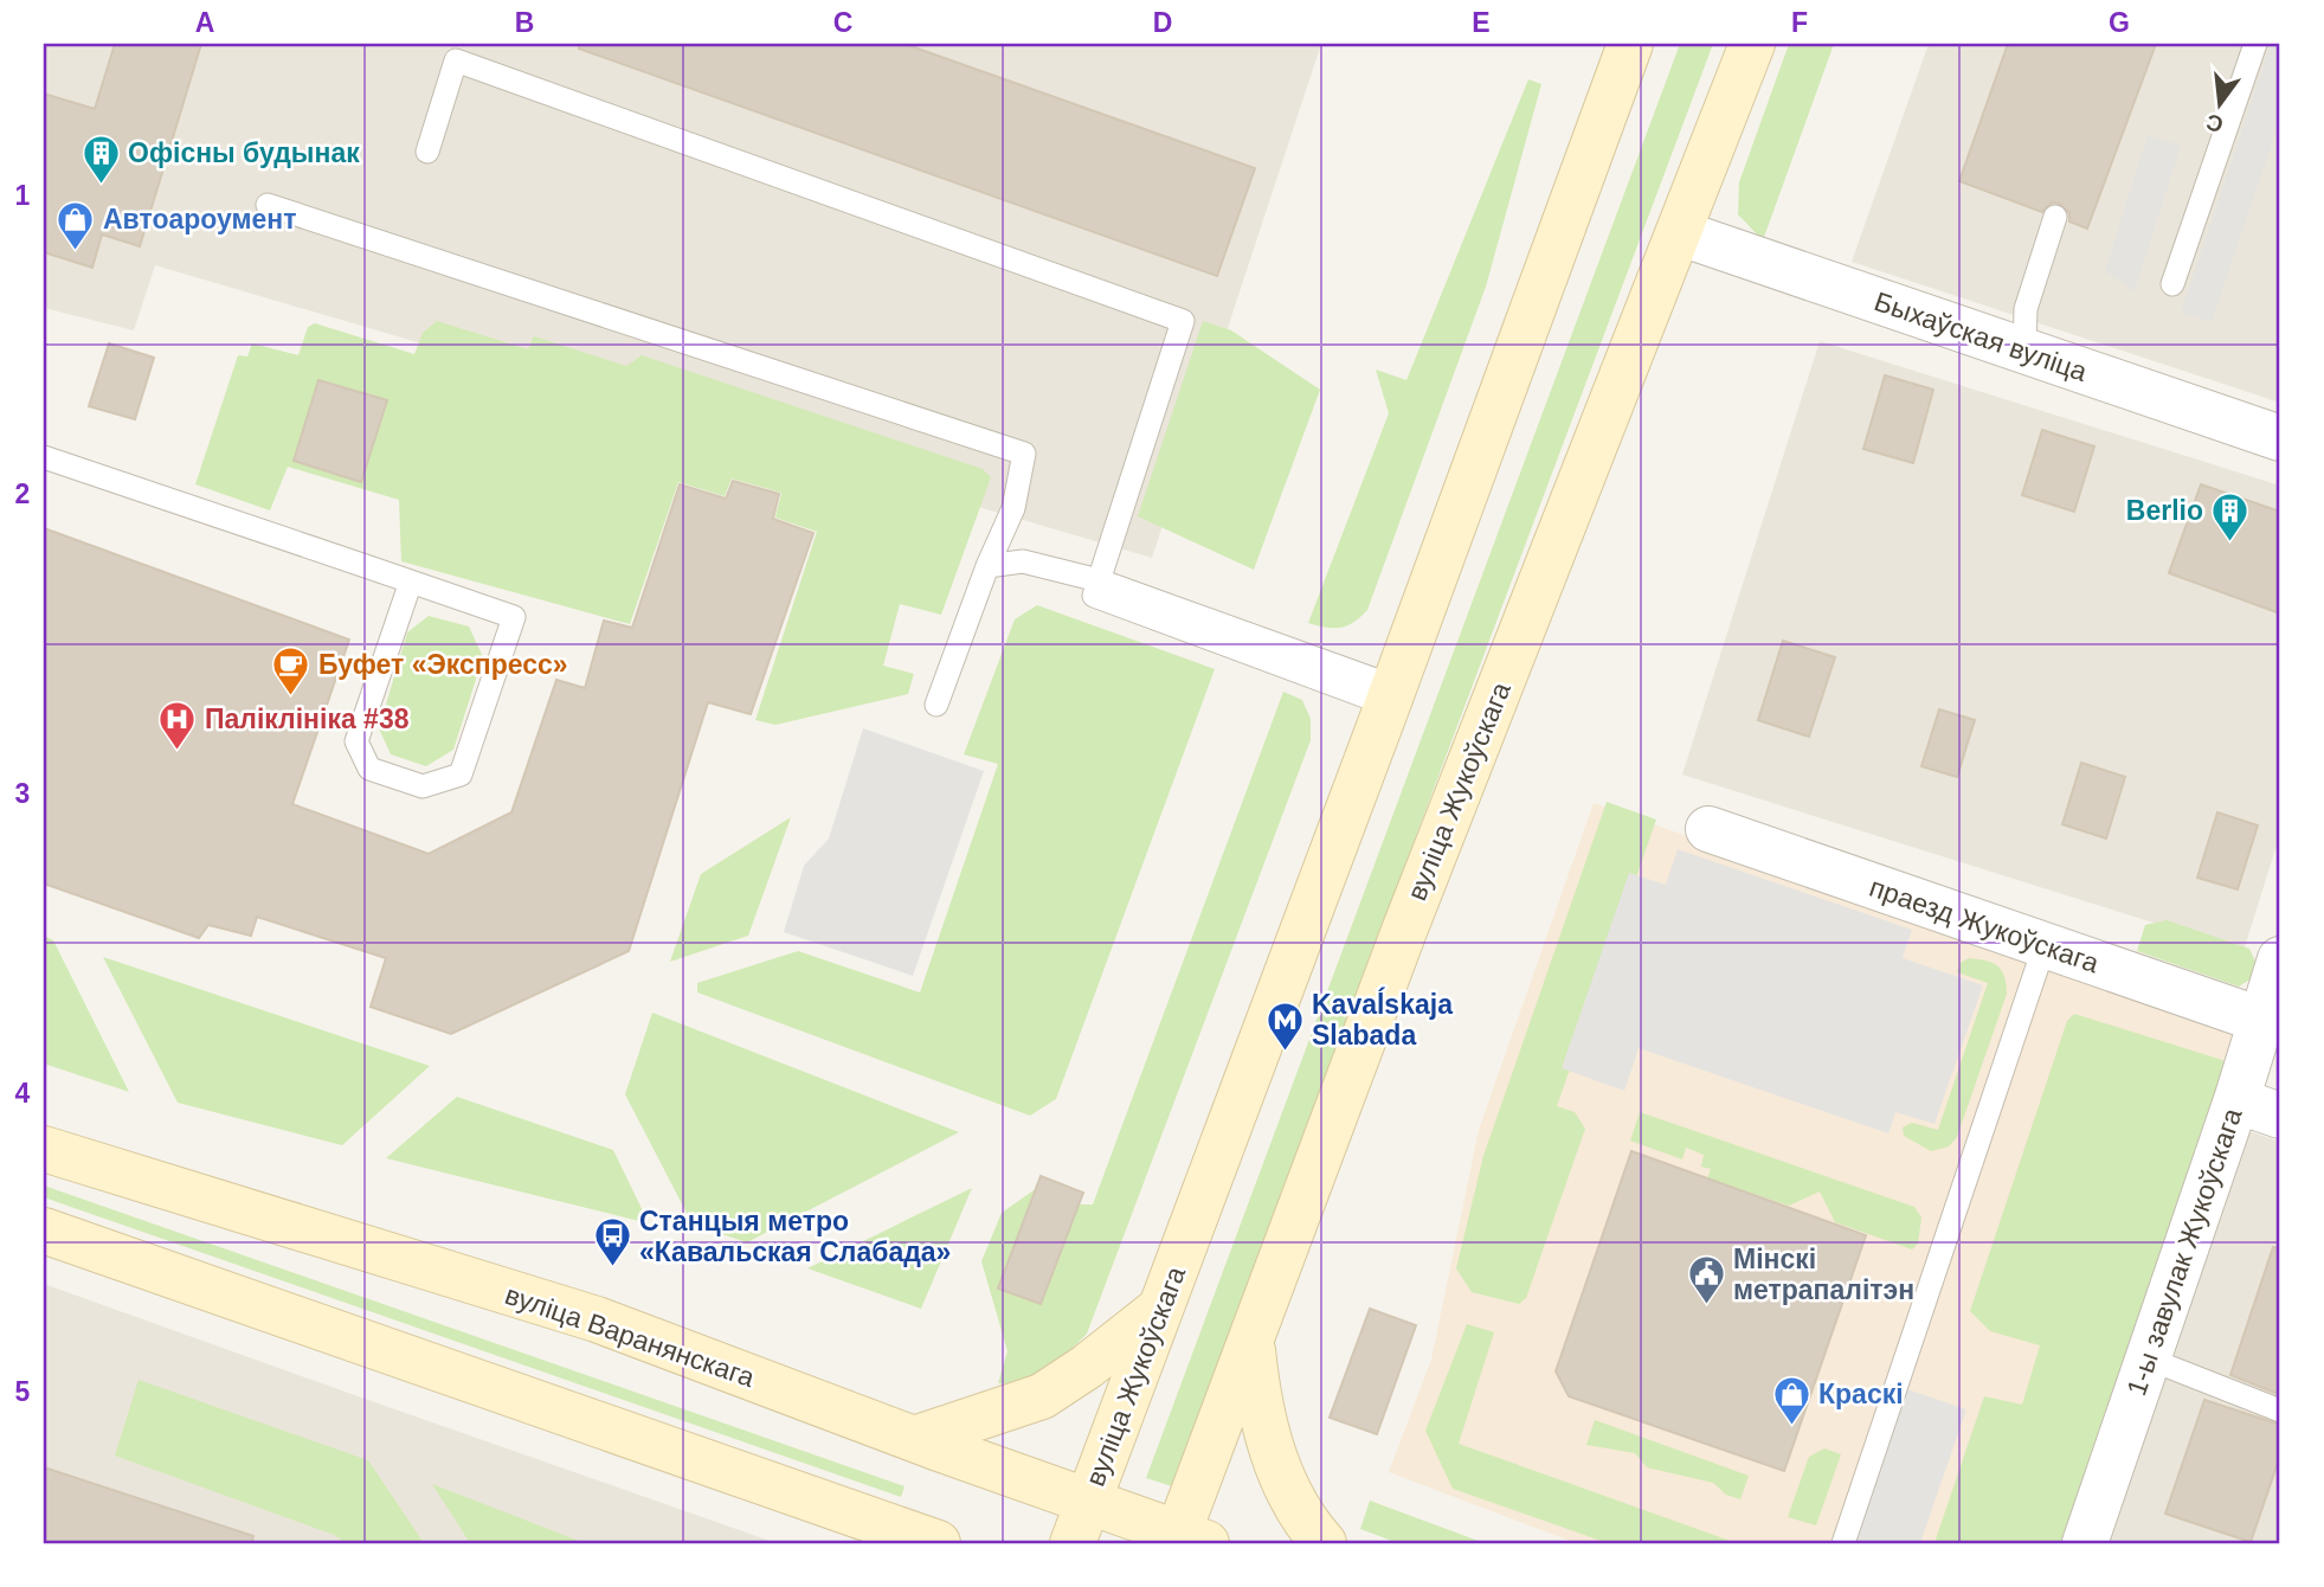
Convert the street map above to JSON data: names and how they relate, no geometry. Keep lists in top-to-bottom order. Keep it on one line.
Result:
{"streets":{"main road":["вуліца Жукоўскага","вуліца Варанянскага"],"street":["Быхаўская вуліца","праезд Жукоўскага","1-ы завулак Жукоўскага"]},"crossings":[["Быхаўская вуліца","вуліца Жукоўскага"],["вуліца Жукоўскага","вуліца Варанянскага"],["праезд Жукоўскага","1-ы завулак Жукоўскага"]],"places":{"building":["Офісны будынак","Berlio"],"shop":["Автоароумент","Краскі"],"cafe":["Буфет «Экспресс»"],"hospital":["Паліклініка #38"],"metro station":["Kavaĺskaja Slabada"],"bus stop":["Станцыя метро «Кавальская Слабада»"],"public building":["Мінскі метрапалітэн"]},"north":"bottom","grid":{"columns":["A","B","C","D","E","F","G"],"rows":["1","2","3","4","5"]}}
